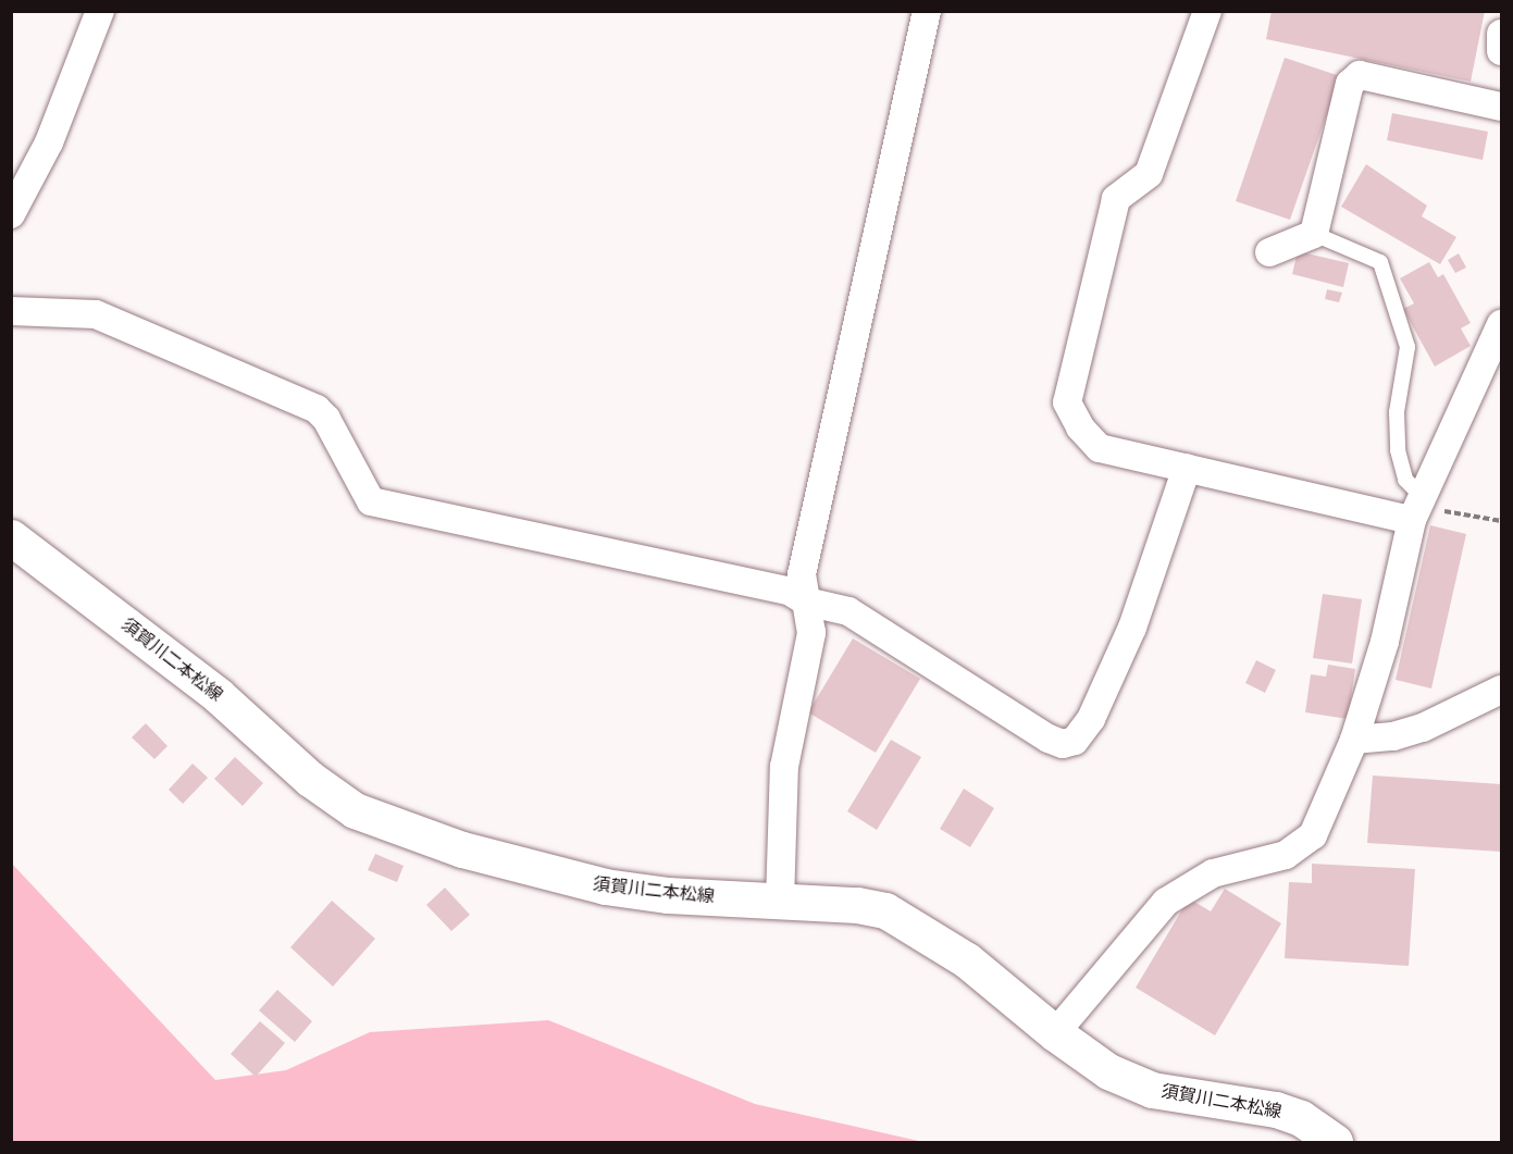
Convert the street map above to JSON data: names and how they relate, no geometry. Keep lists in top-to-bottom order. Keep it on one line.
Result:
{"streets":{"main road":["須賀川二本松線"]}}
